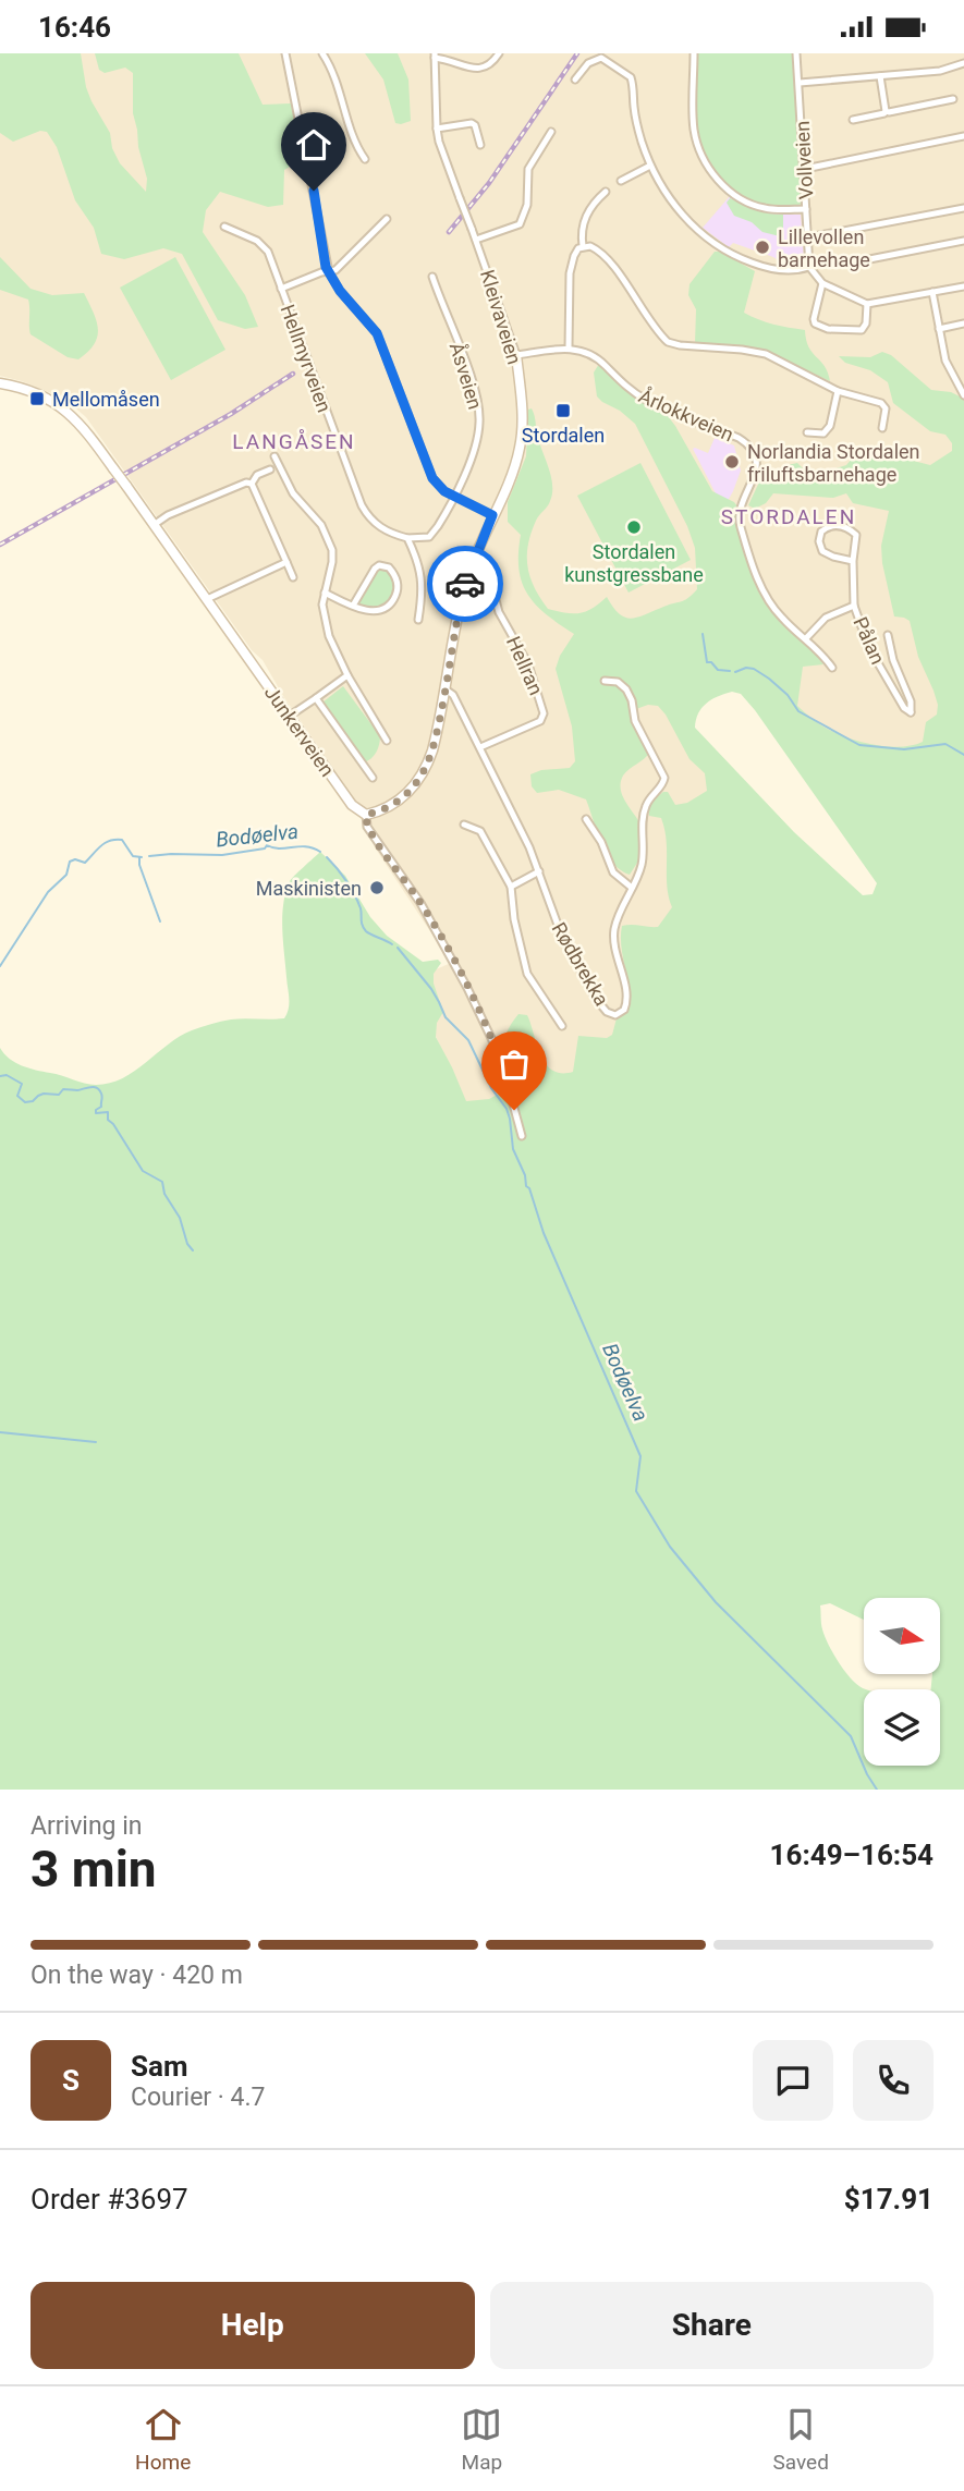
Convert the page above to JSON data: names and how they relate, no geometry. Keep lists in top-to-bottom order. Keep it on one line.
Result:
{"streets":{"street":["Vollveien","Kleivaveien","Hellmyrveien","Åsveien","Årlokkveien","Pålan","Hellran","Junkerveien","Rødbrekka"]},"crossings":[["Kleivaveien","Hellran"],["Kleivaveien","Junkerveien"],["Kleivaveien","Rødbrekka"],["Hellmyrveien","Åsveien"],["Hellran","Rødbrekka"]],"districts":["LANGÅSEN","STORDALEN"],"water":["Bodøelva"],"places":{"other":["Lillevollen barnehage","Norlandia Stordalen friluftsbarnehage","Stordalen kunstgressbane","Maskinisten"],"transit":["Mellomåsen","Stordalen"]},"north":"right","page":{"status":"16:46","heading":["3 min","Arriving in","16:49–16:54"],"panel":["Sam","Courier · 4.7","Order #3697","$17.91"],"bar":"On the way · 420 m","round":"S","buttons":["Help","Share"],"tabs":["Home","Map","Saved"]}}
